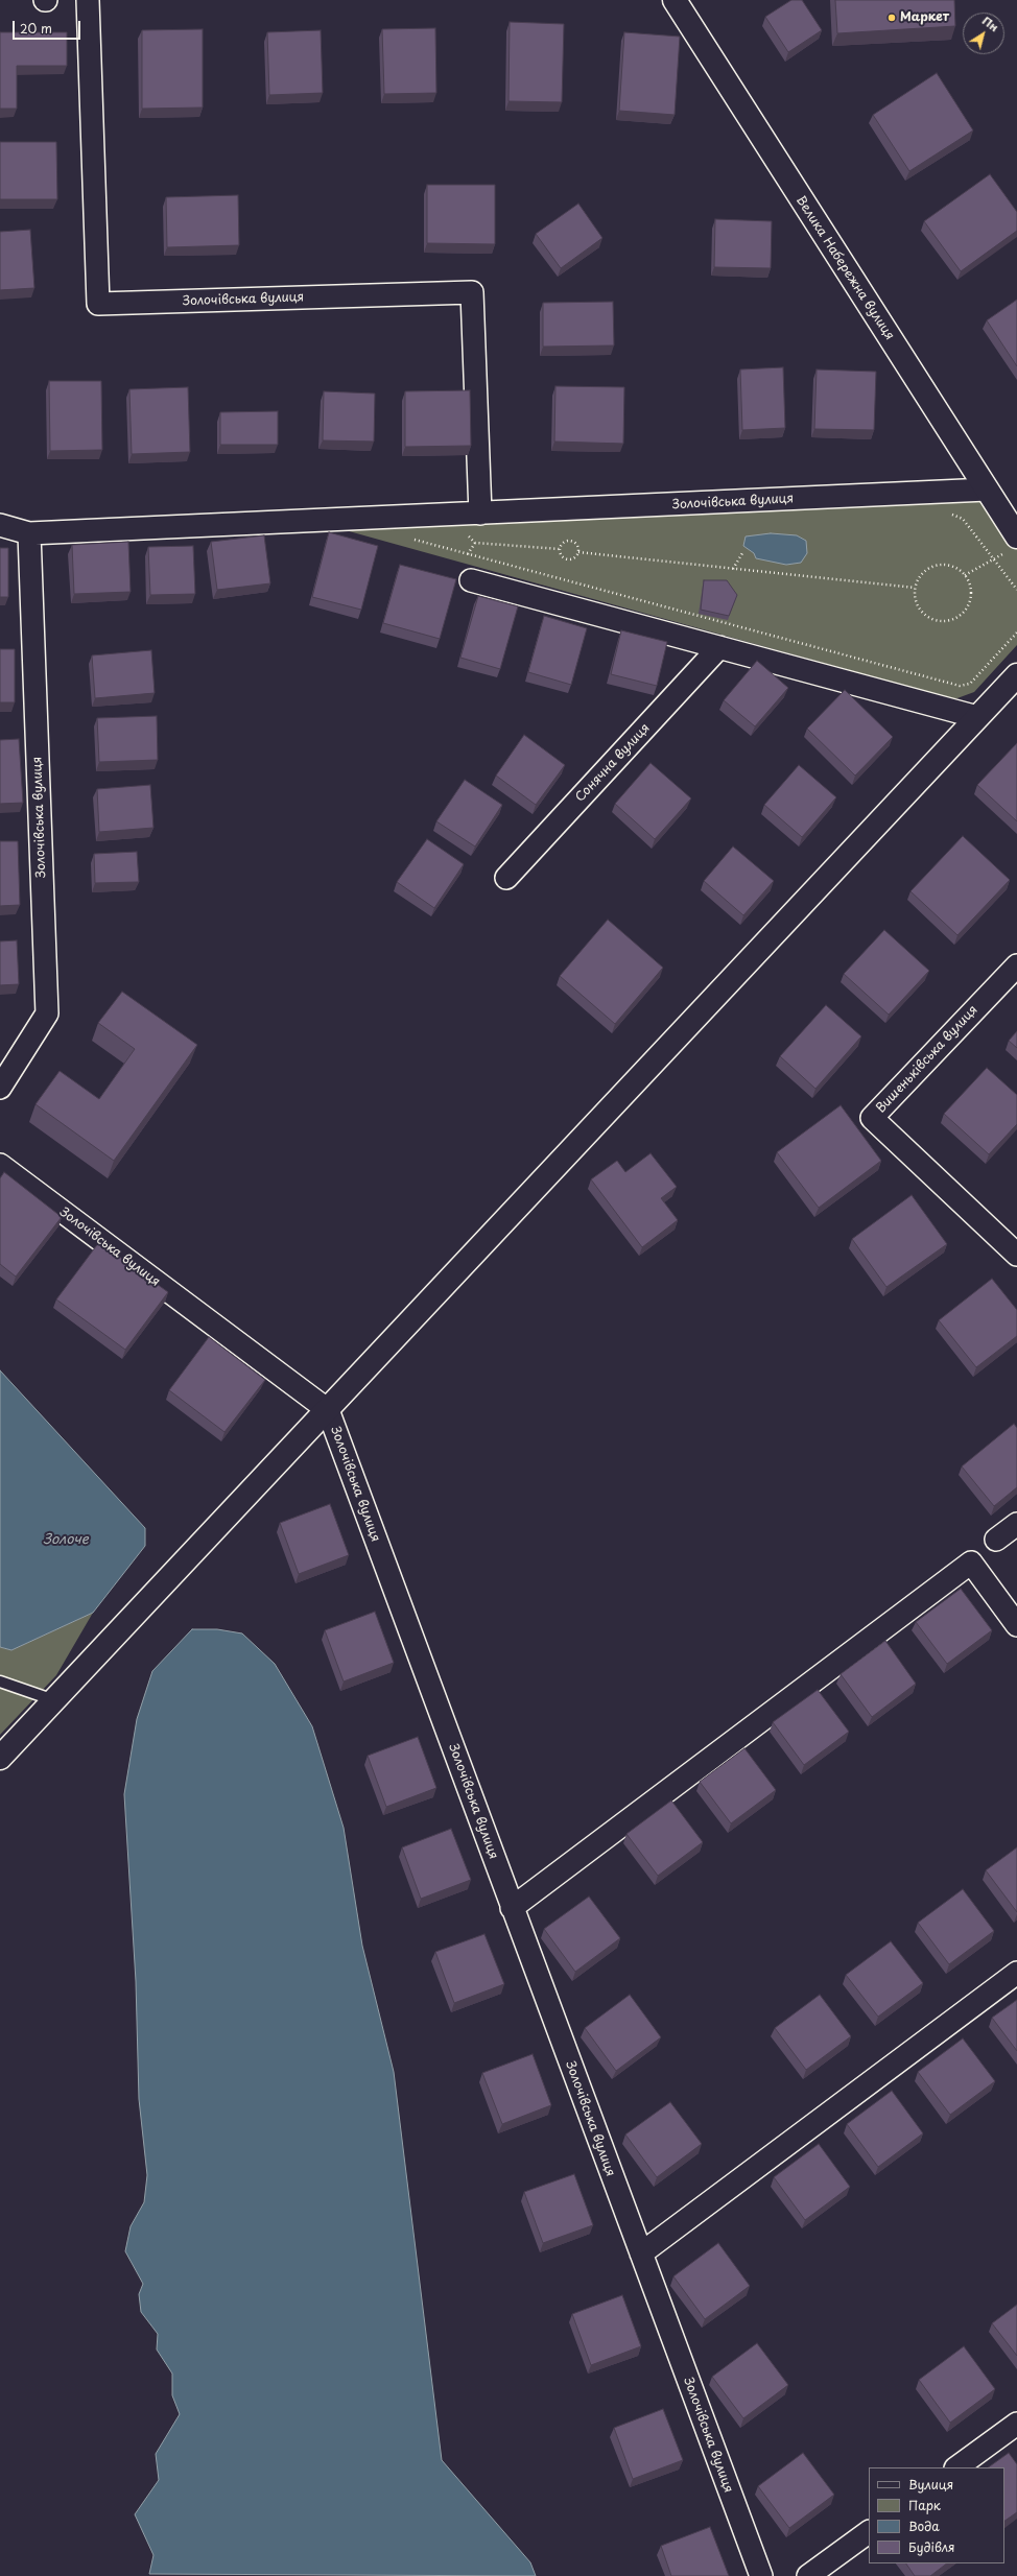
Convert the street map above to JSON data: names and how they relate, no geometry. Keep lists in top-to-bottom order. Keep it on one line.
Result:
{"streets":{"street":["Велика Набережна вулиця","Золочівська вулиця","Сонячна вулиця","Вишеньківська вулиця"]},"crossings":[["Велика Набережна вулиця","Золочівська вулиця"]],"water":["Золоче"],"places":["Маркет"],"legend":["Вулиця","Парк","Вода","Будівля"],"scale_bar":"20 m","north":"top right"}
